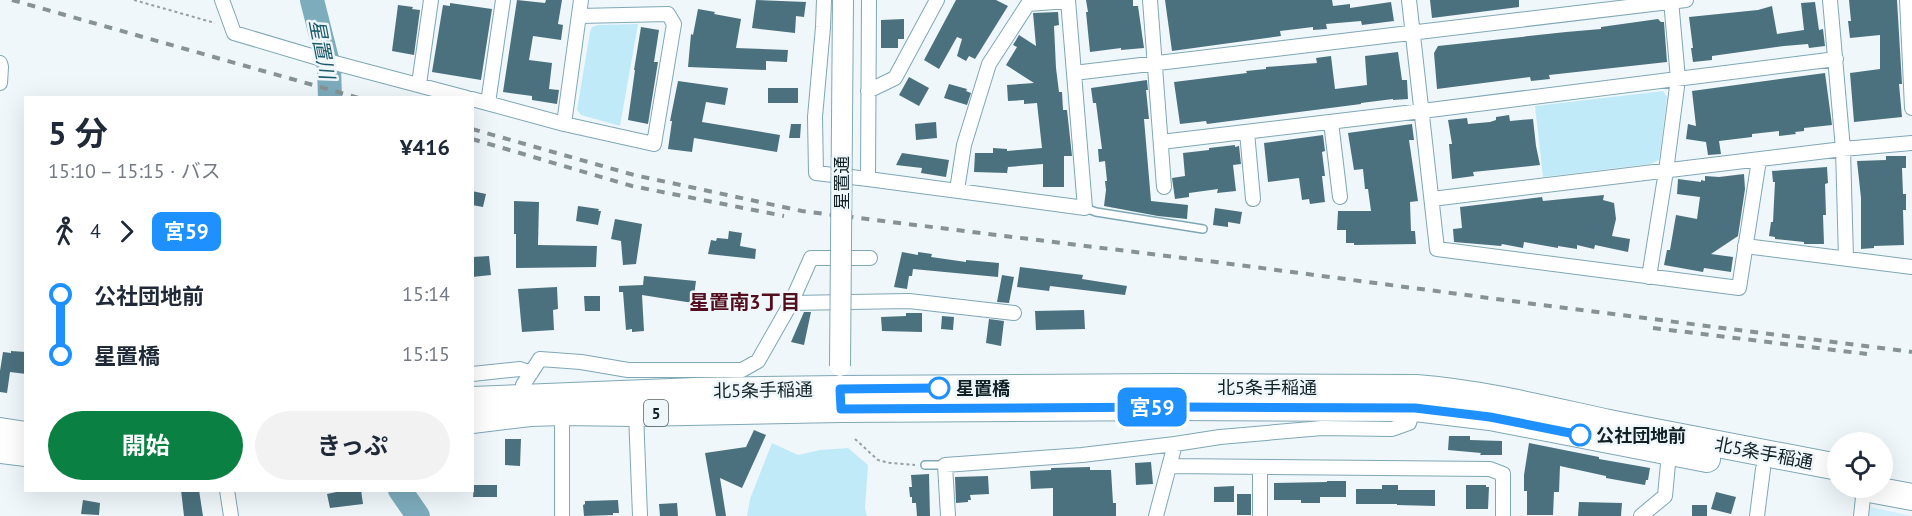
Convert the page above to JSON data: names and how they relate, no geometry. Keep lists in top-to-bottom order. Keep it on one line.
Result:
{"streets":{"highway":["北5条手稲通","5"],"street":["星置通"]},"districts":["星置南3丁目"],"water":["星置川"],"places":["星置橋","公社団地前"],"lines":["bus line 宮59"],"page":{"on_map":"宮59","heading":["5 分","15:10 – 15:15 · バス","¥416"],"legs":["4","宮59"],"list":[{"name":"公社団地前","value":"15:14"},{"name":"星置橋","value":"15:15"}],"buttons":["開始","きっぷ"]}}
